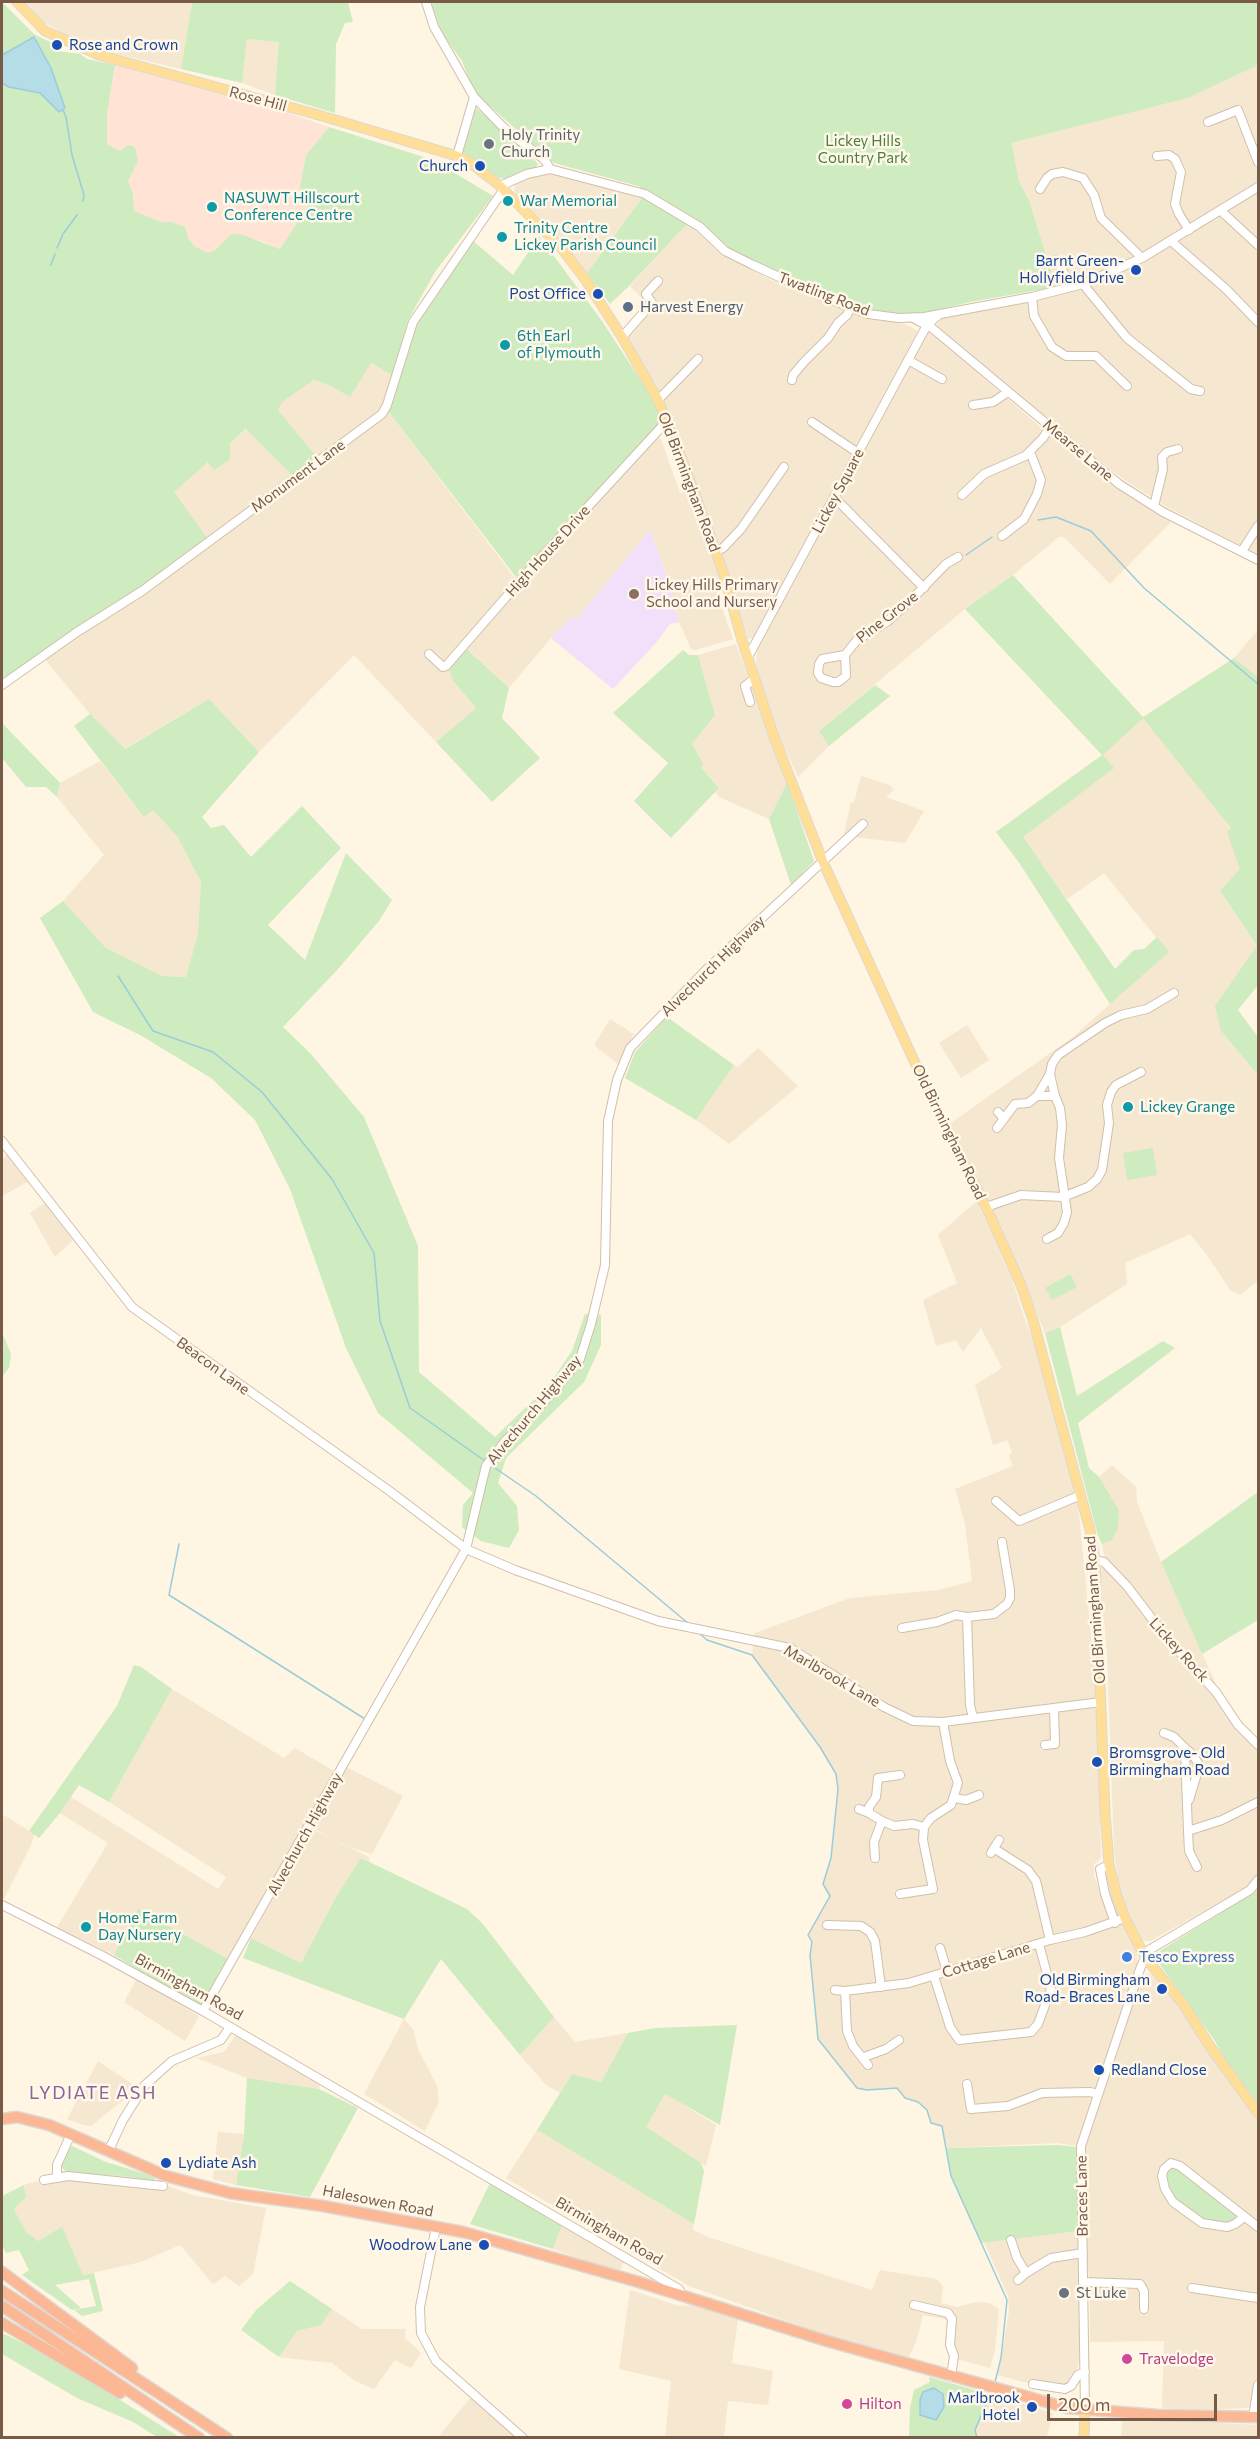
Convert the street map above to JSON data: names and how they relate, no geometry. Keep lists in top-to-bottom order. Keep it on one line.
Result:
{"streets":{"highway":["Birmingham Road","Halesowen Road"],"main road":["Rose Hill","Old Birmingham Road"],"street":["Twatling Road","Mearse Lane","Monument Lane","Lickey Square","High House Drive","Pine Grove","Alvechurch Highway","Beacon Lane","Lickey Rock","Marlbrook Lane","Cottage Lane","Braces Lane"]},"crossings":[["Rose Hill","Twatling Road"],["Rose Hill","Monument Lane"],["Rose Hill","Old Birmingham Road"],["Twatling Road","Mearse Lane"],["Twatling Road","Monument Lane"],["Twatling Road","Old Birmingham Road"],["Mearse Lane","Lickey Square"],["Monument Lane","Old Birmingham Road"],["Old Birmingham Road","Lickey Square"],["Old Birmingham Road","High House Drive"],["Old Birmingham Road","Alvechurch Highway"],["Old Birmingham Road","Lickey Rock"],["Old Birmingham Road","Marlbrook Lane"],["Old Birmingham Road","Cottage Lane"],["Old Birmingham Road","Braces Lane"],["Alvechurch Highway","Beacon Lane"],["Alvechurch Highway","Marlbrook Lane"],["Alvechurch Highway","Birmingham Road"],["Beacon Lane","Marlbrook Lane"],["Birmingham Road","Braces Lane"],["Birmingham Road","Halesowen Road"]],"districts":["LYDIATE ASH"],"parks":["Lickey Hills Country Park"],"places":["Rose and Crown","Holy Trinity Church","Church","War Memorial","NASUWT Hillscourt Conference Centre","Trinity Centre Lickey Parish Council","Barnt Green- Hollyfield Drive","Post Office","Harvest Energy","6th Earl of Plymouth","Lickey Hills Primary School and Nursery","Lickey Grange","Bromsgrove- Old Birmingham Road","Home Farm Day Nursery","Tesco Express","Old Birmingham Road- Braces Lane","Redland Close","Lydiate Ash","Woodrow Lane","St Luke","Travelodge","Hilton","Marlbrook Hotel"],"scale_bar":"200 m"}
